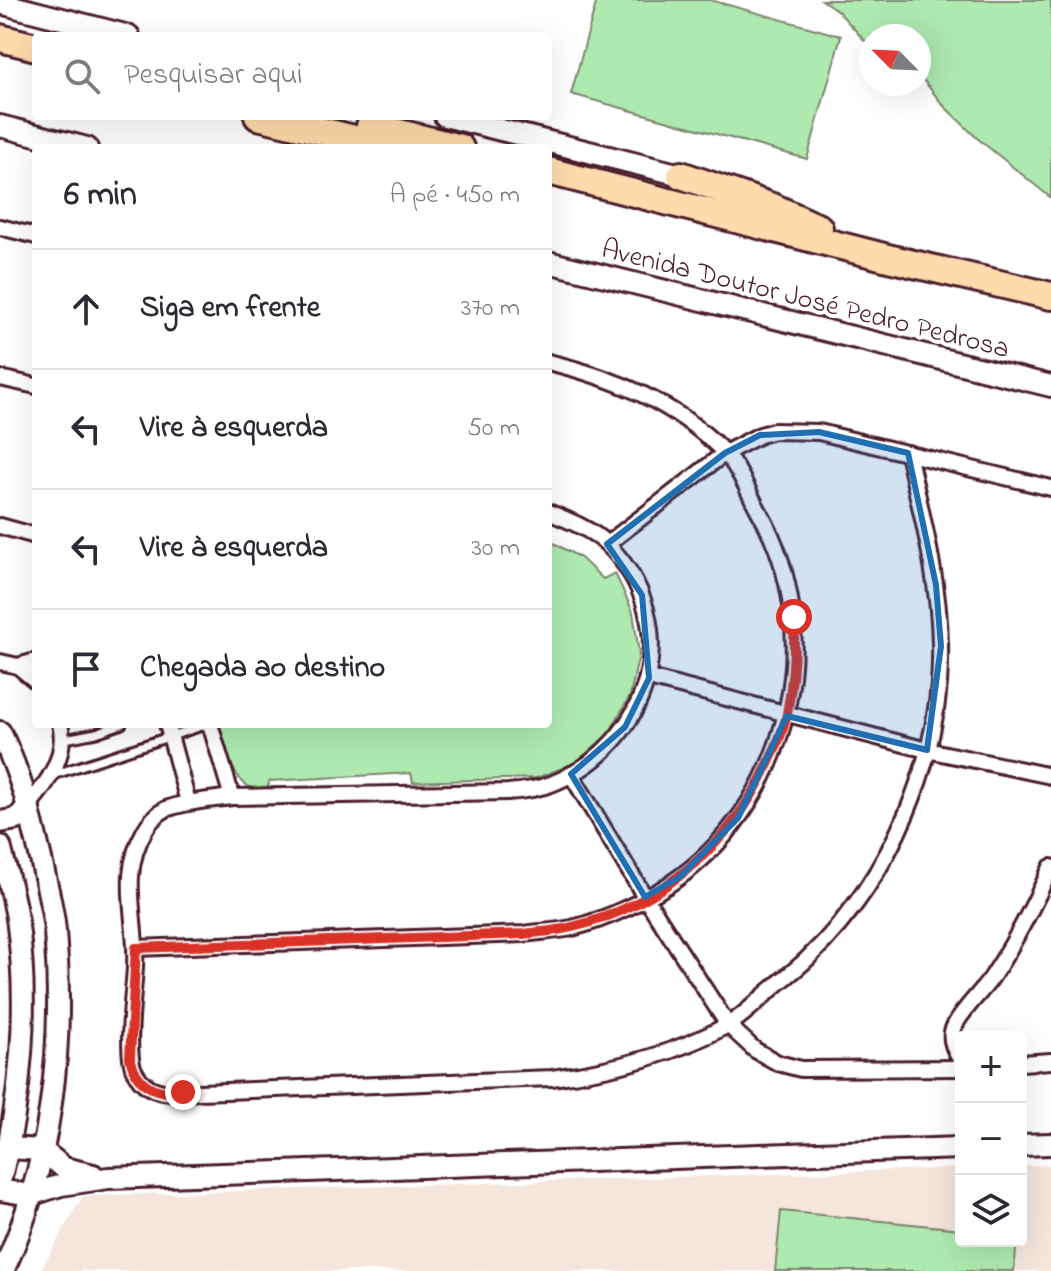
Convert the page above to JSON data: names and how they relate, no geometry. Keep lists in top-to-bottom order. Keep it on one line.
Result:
{"streets":{"street":["Avenida Doutor José Pedro Pedrosa"]},"north":"top left","page":{"search":"Pesquisar aqui","heading":["6 min","A pé · 450 m"],"list":[["Siga em frente","370 m"],["Vire à esquerda","50 m"],["Vire à esquerda","30 m"],"Chegada ao destino"],"map_buttons":["+","−"]}}
